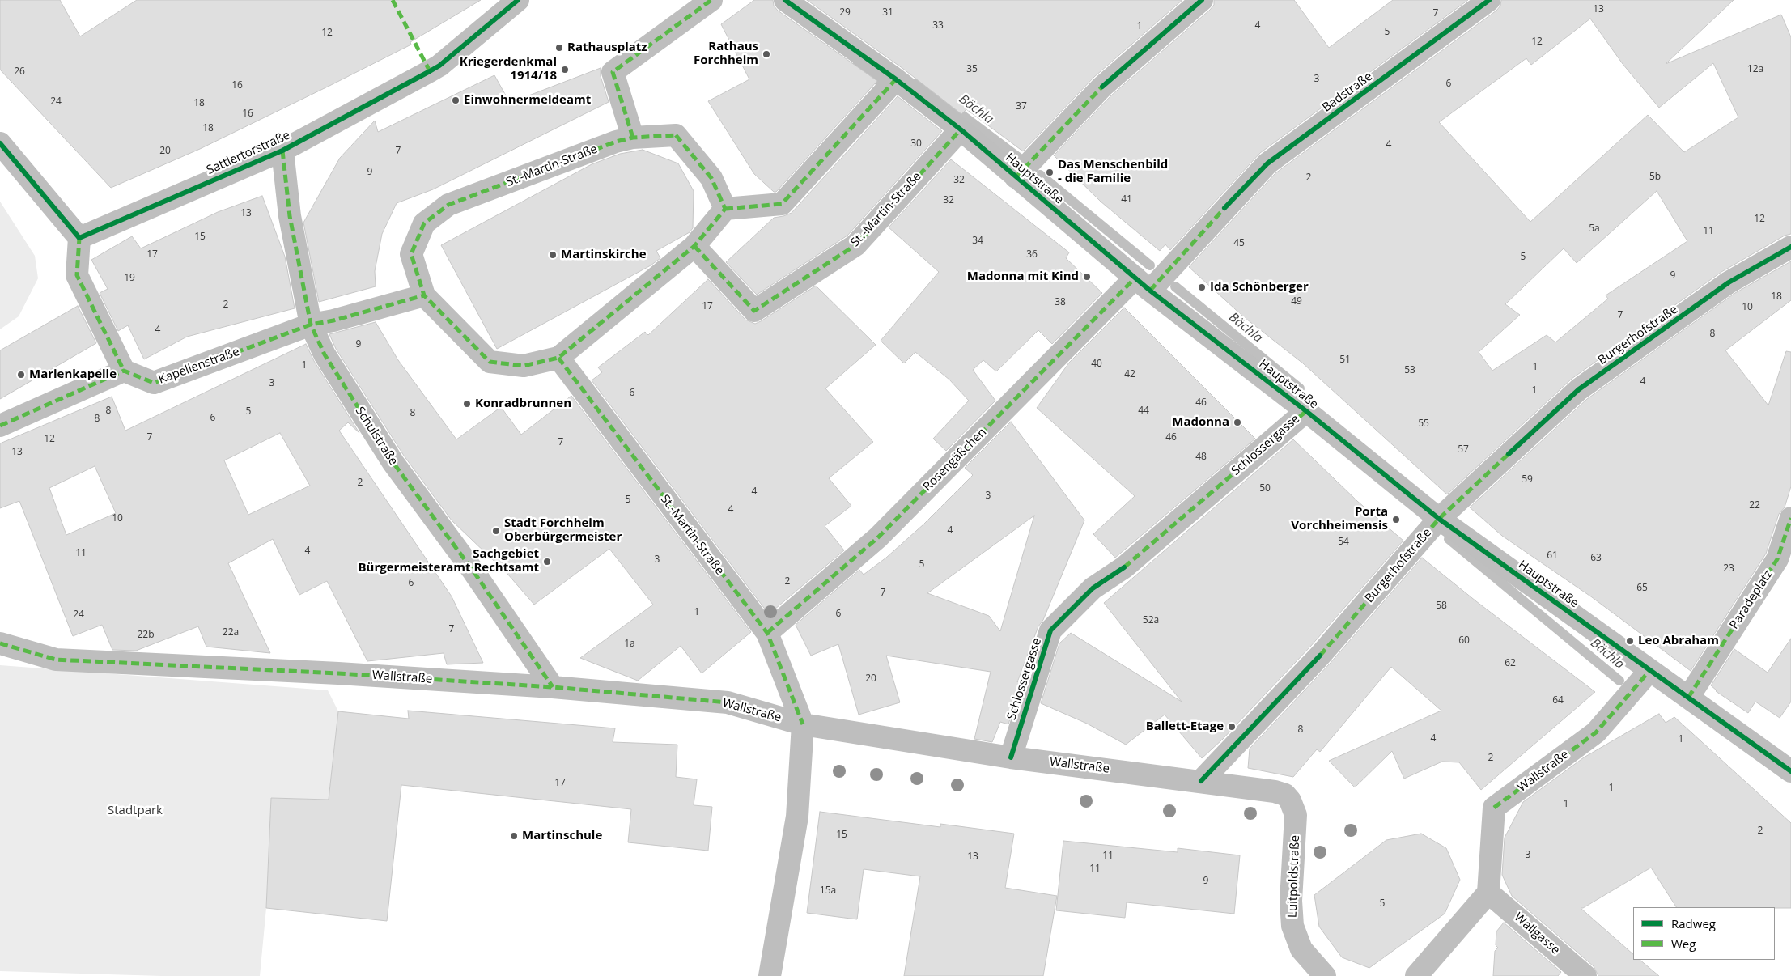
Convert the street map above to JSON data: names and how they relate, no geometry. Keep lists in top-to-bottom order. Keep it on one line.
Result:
{"streets":{"street":["Badstraße","Sattlertorstraße","St.-Martin-Straße","Hauptstraße","Burgerhofstraße","Kapellenstraße","Schulstraße","Schlossergasse","Rosengäßchen","Paradeplatz","Wallstraße","Luitpoldstraße","Wallgasse"]},"crossings":[["Badstraße","Hauptstraße"],["Badstraße","Rosengäßchen"],["Sattlertorstraße","Schulstraße"],["St.-Martin-Straße","Hauptstraße"],["St.-Martin-Straße","Rosengäßchen"],["St.-Martin-Straße","Wallstraße"],["Hauptstraße","Burgerhofstraße"],["Hauptstraße","Schlossergasse"],["Hauptstraße","Rosengäßchen"],["Hauptstraße","Paradeplatz"],["Hauptstraße","Wallstraße"],["Burgerhofstraße","Wallstraße"],["Kapellenstraße","Schulstraße"],["Schulstraße","Wallstraße"],["Schlossergasse","Wallstraße"],["Wallstraße","Luitpoldstraße"],["Wallstraße","Wallgasse"]],"water":["Bächla"],"parks":["Stadtpark"],"places":["Rathausplatz","Rathaus Forchheim","Kriegerdenkmal 1914/18","Einwohnermeldeamt","Das Menschenbild - die Familie","Martinskirche","Madonna mit Kind","Ida Schönberger","Marienkapelle","Konradbrunnen","Madonna","Porta Vorchheimensis","Stadt Forchheim Oberbürgermeister","Sachgebiet Bürgermeisteramt Rechtsamt","Leo Abraham","Ballett-Etage","Martinschule"],"house_numbers":["13","29","31","7","33","4","1","5","12","12","35","12a","26","3","6","16","24","18","37","16","18","30","4","20","7","9","5b","2","32","41","32","13","12","5a","11","15","34","45","17","36","5","9","19","18","49","38","2","17","10","7","4","8","9","51","40","1","1","53","42","4","3","1","6","46","8","44","5","8","6","8","55","7","46","12","7","57","13","48","59","2","50","4","3","5","22","4","10","4","54","4","11","61","63","3","5","23","2","6","65","7","58","1","6","24","52a","7","22a","22b","60","1a","62","20","64","8","4","1","2","17","1","1","2","15","3","11","13","11","9","15a","5"],"legend":["Radweg","Weg"]}
